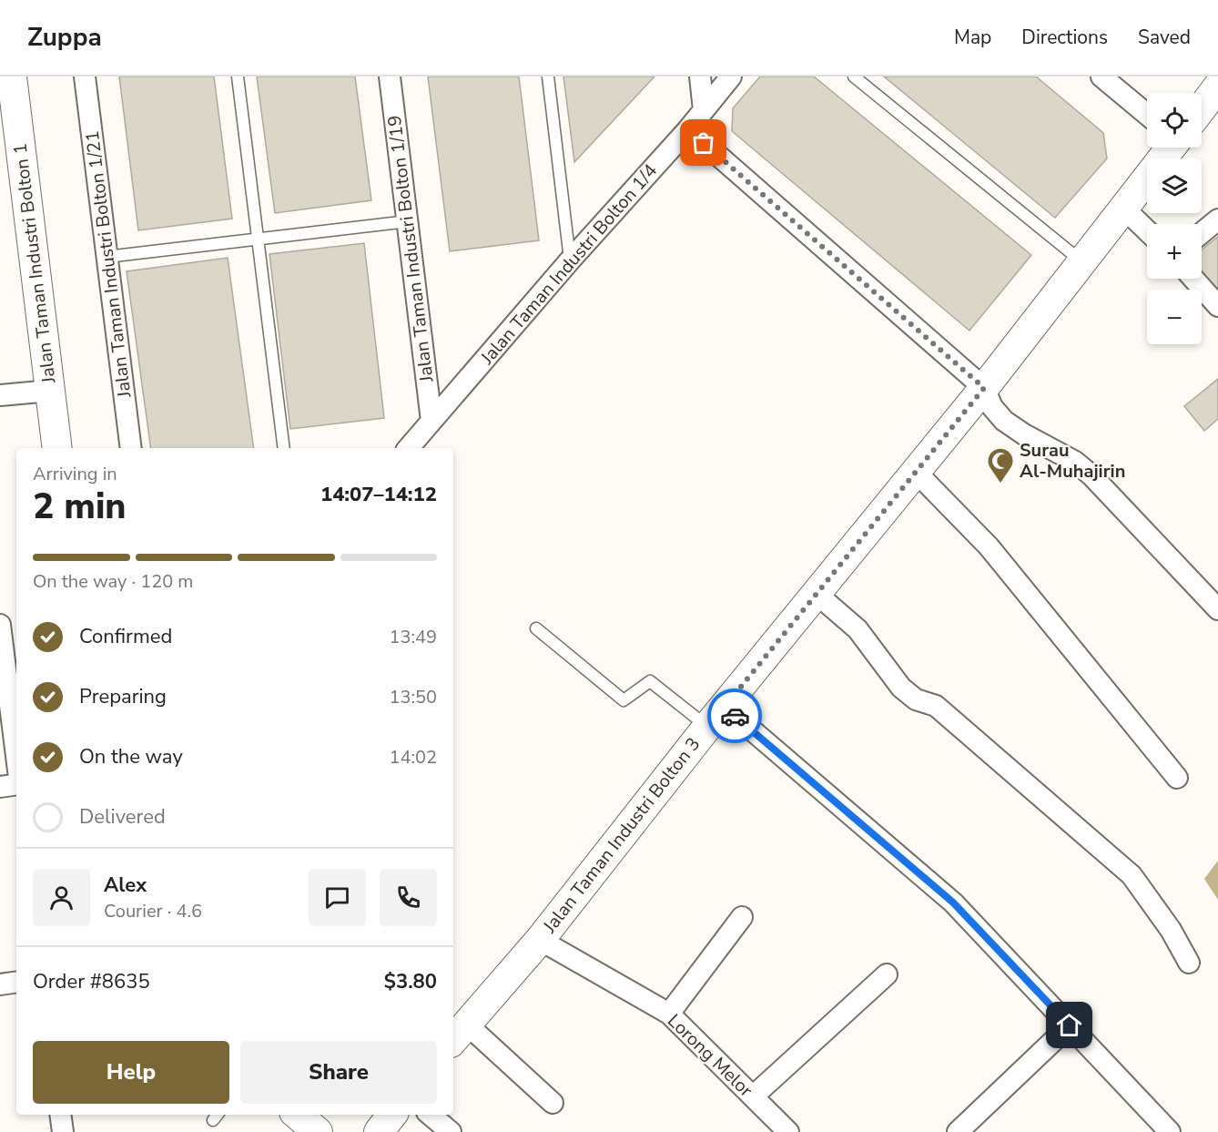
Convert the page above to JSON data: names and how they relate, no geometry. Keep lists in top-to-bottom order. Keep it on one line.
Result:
{"streets":{"street":["Jalan Taman Industri Bolton 1/19","Jalan Taman Industri Bolton 1","Jalan Taman Industri Bolton 1/21","Jalan Taman Industri Bolton 1/4","Jalan Taman Industri Bolton 3","Lorong Melor"]},"crossings":[["Jalan Taman Industri Bolton 1/19","Jalan Taman Industri Bolton 1/4"],["Jalan Taman Industri Bolton 3","Lorong Melor"]],"places":{"mosque":["Surau Al-Muhajirin"]},"page":{"header":"Zuppa","nav":["Map","Directions","Saved"],"map_buttons":["+","−"],"heading":["2 min","Arriving in","14:07–14:12"],"panel":["Alex","Courier · 4.6","Order #8635","$3.80"],"bar":"On the way · 120 m","list":[["Confirmed","13:49"],["Preparing","13:50"],["On the way","14:02"],"Delivered"],"buttons":["Help","Share"]}}
